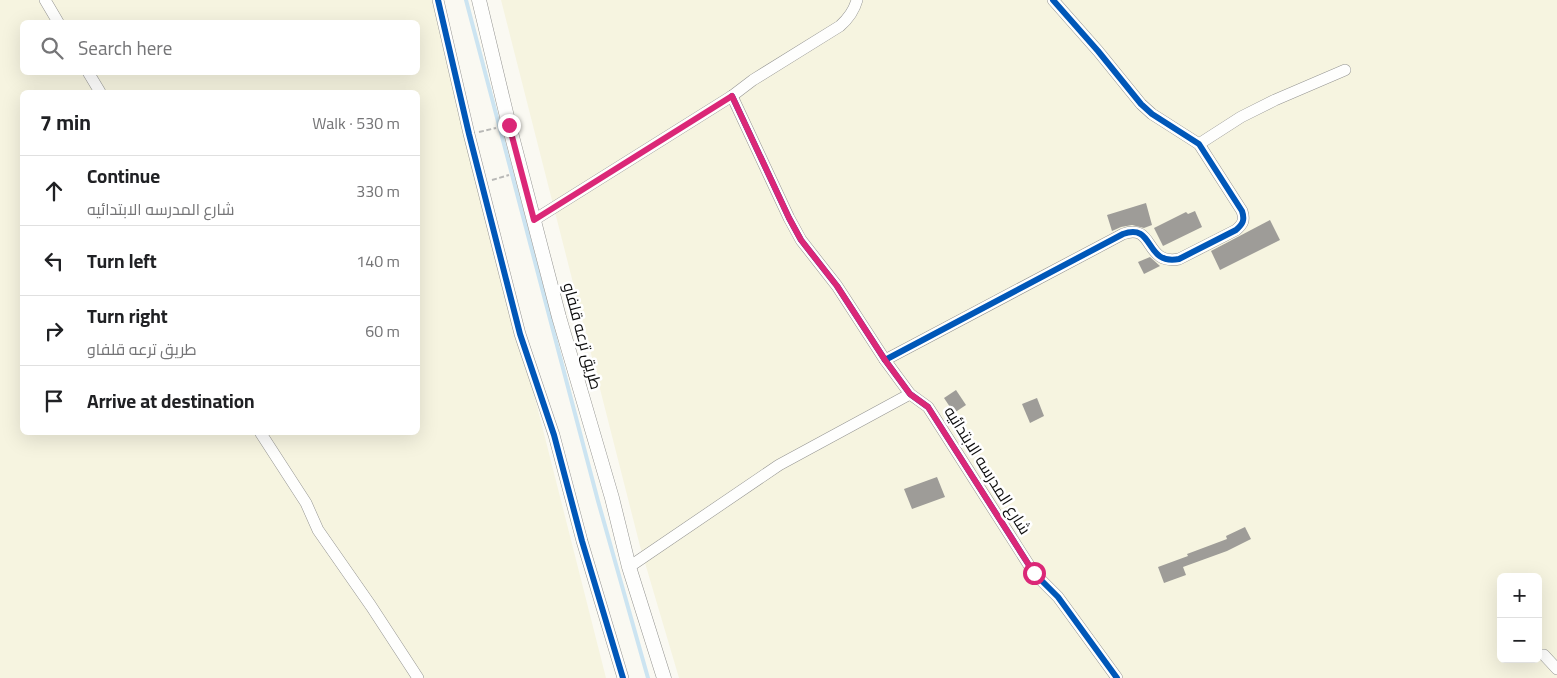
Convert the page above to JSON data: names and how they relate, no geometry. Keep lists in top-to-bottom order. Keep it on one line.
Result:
{"streets":{"street":["طريق ترعه قلفاو","شارع المدرسه الابتدائيه"]},"page":{"search":"Search here","heading":["7 min","Walk · 530 m"],"list":[["Continue","شارع المدرسه الابتدائيه","330 m"],["Turn left","140 m"],["Turn right","طريق ترعه قلفاو","60 m"],"Arrive at destination"],"map_buttons":["+","−"]}}
